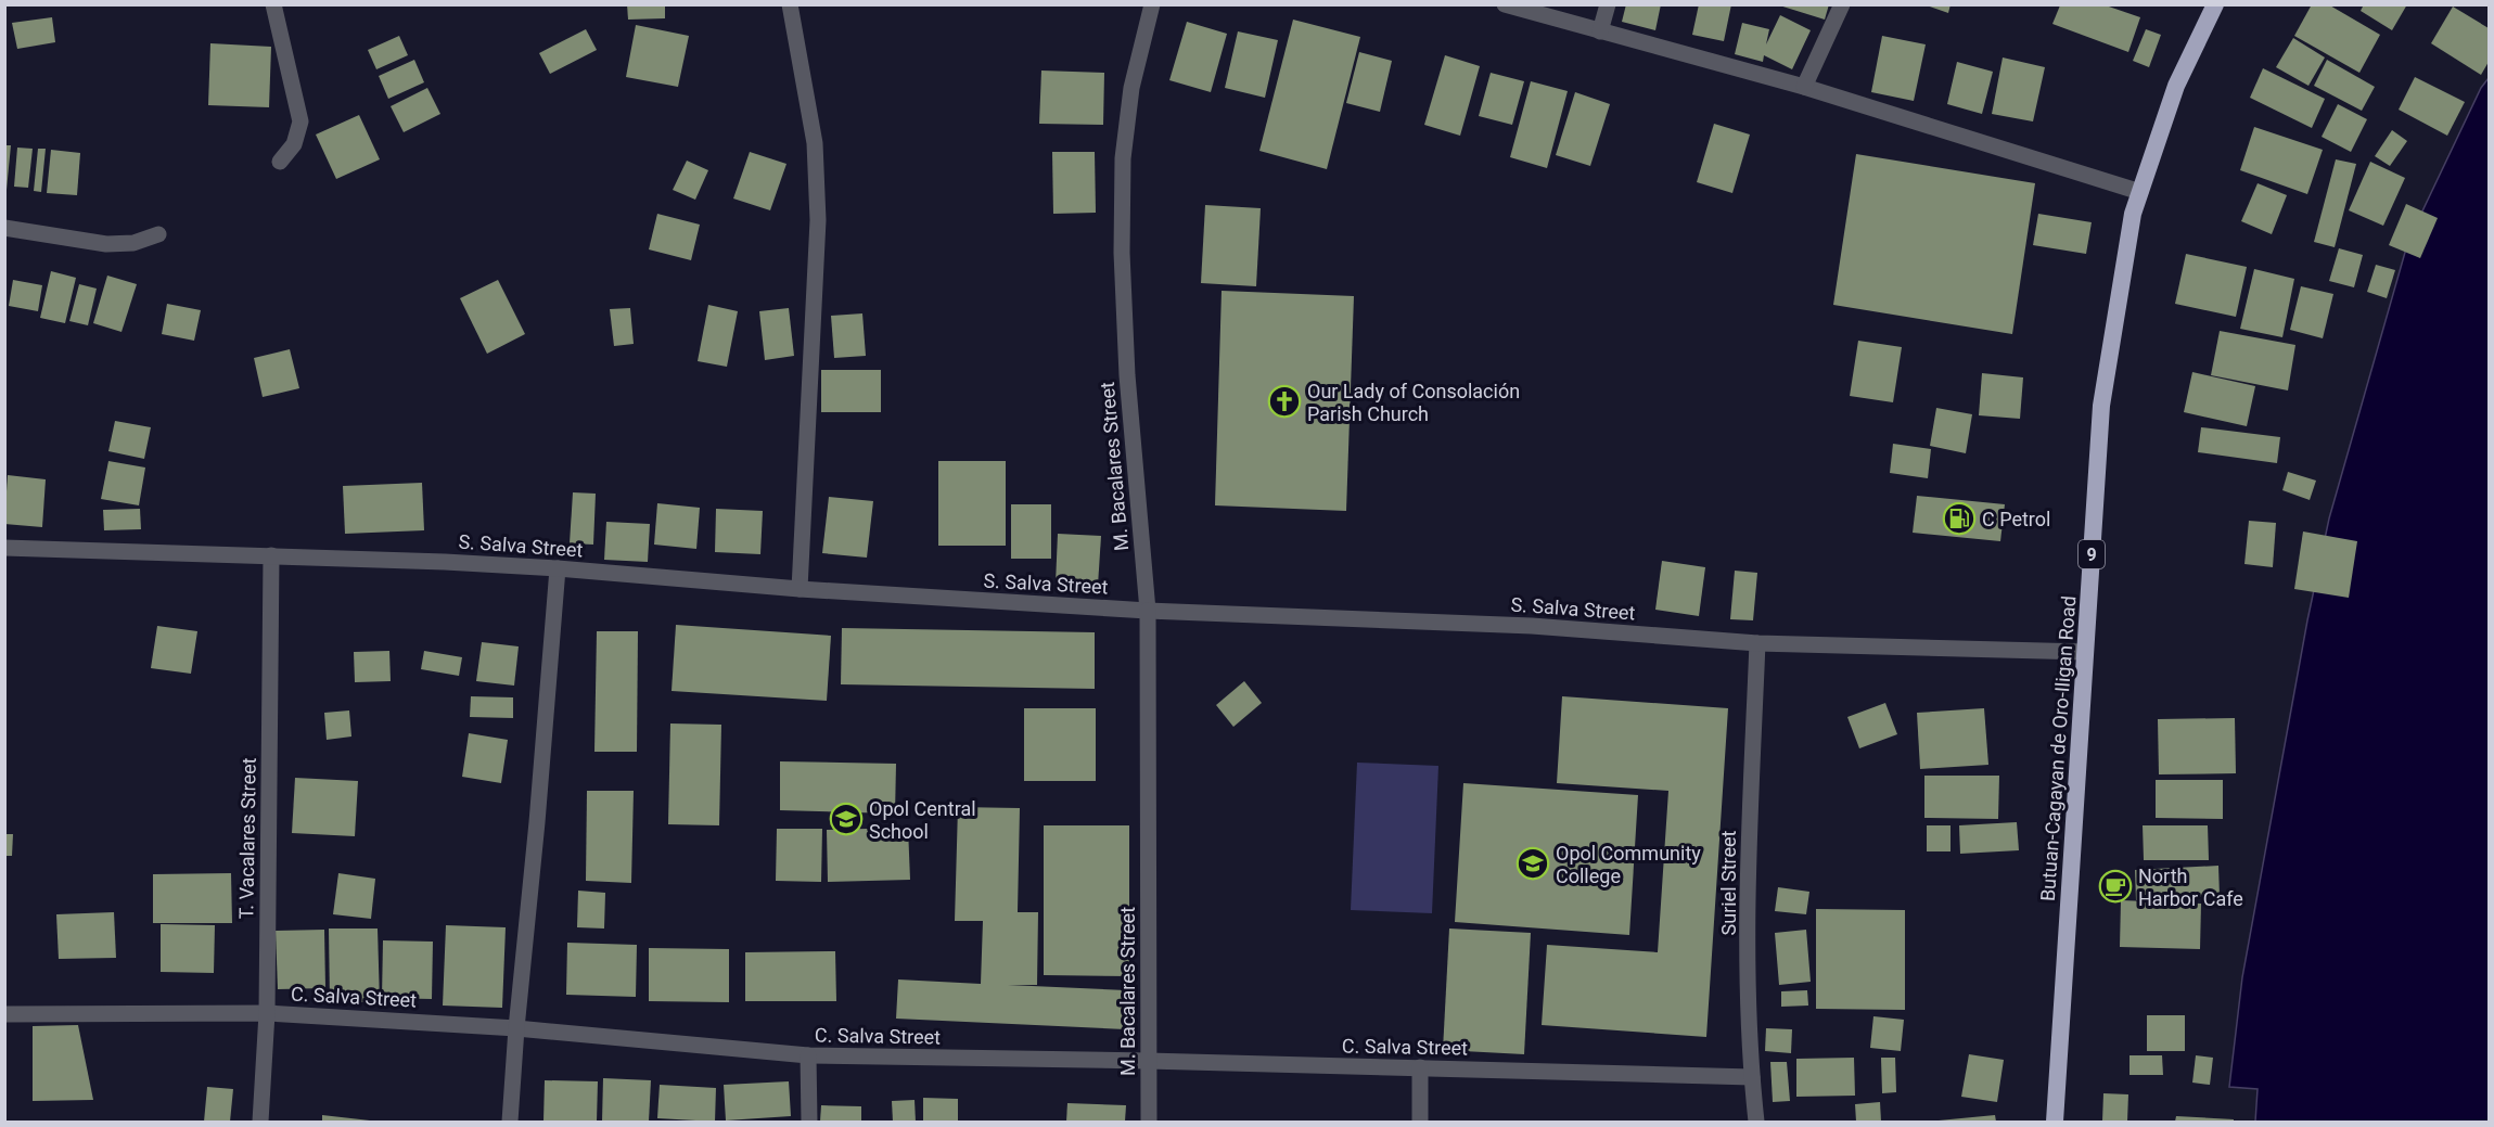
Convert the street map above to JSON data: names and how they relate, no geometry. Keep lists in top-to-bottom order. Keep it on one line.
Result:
{"streets":{"highway":["9","Butuan-Cagayan de Oro-Iligan Road"],"street":["M. Bacalares Street","S. Salva Street","T. Vacalares Street","Suriel Street","C. Salva Street"]},"crossings":[["M. Bacalares Street","S. Salva Street"],["M. Bacalares Street","C. Salva Street"],["S. Salva Street","Butuan-Cagayan de Oro-Iligan Road"],["S. Salva Street","T. Vacalares Street"],["S. Salva Street","Suriel Street"],["T. Vacalares Street","C. Salva Street"],["Suriel Street","C. Salva Street"]],"places":{"church":["Our Lady of Consolación Parish Church"],"fuel station":["C Petrol"],"school or university":["Opol Central School","Opol Community College"],"cafe":["North Harbor Cafe"]}}
